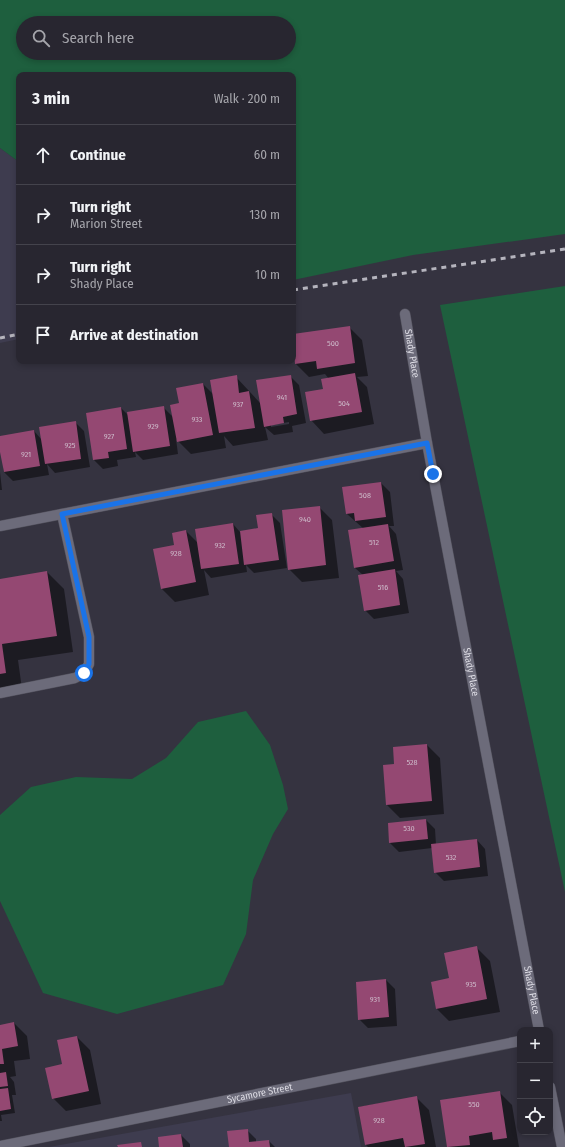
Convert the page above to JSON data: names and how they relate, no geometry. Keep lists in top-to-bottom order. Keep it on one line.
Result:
{"streets":{"street":["Shady Place","Sycamore Street"]},"house_numbers":["500","941","504","937","933","929","927","925","921","508","940","512","932","928","516","528","530","532","935","931","550","928"],"page":{"search":"Search here","heading":["3 min","Walk · 200 m"],"list":[["Continue","60 m"],["Turn right","Marion Street","130 m"],["Turn right","Shady Place","10 m"],"Arrive at destination"],"map_buttons":["+","−"]}}
